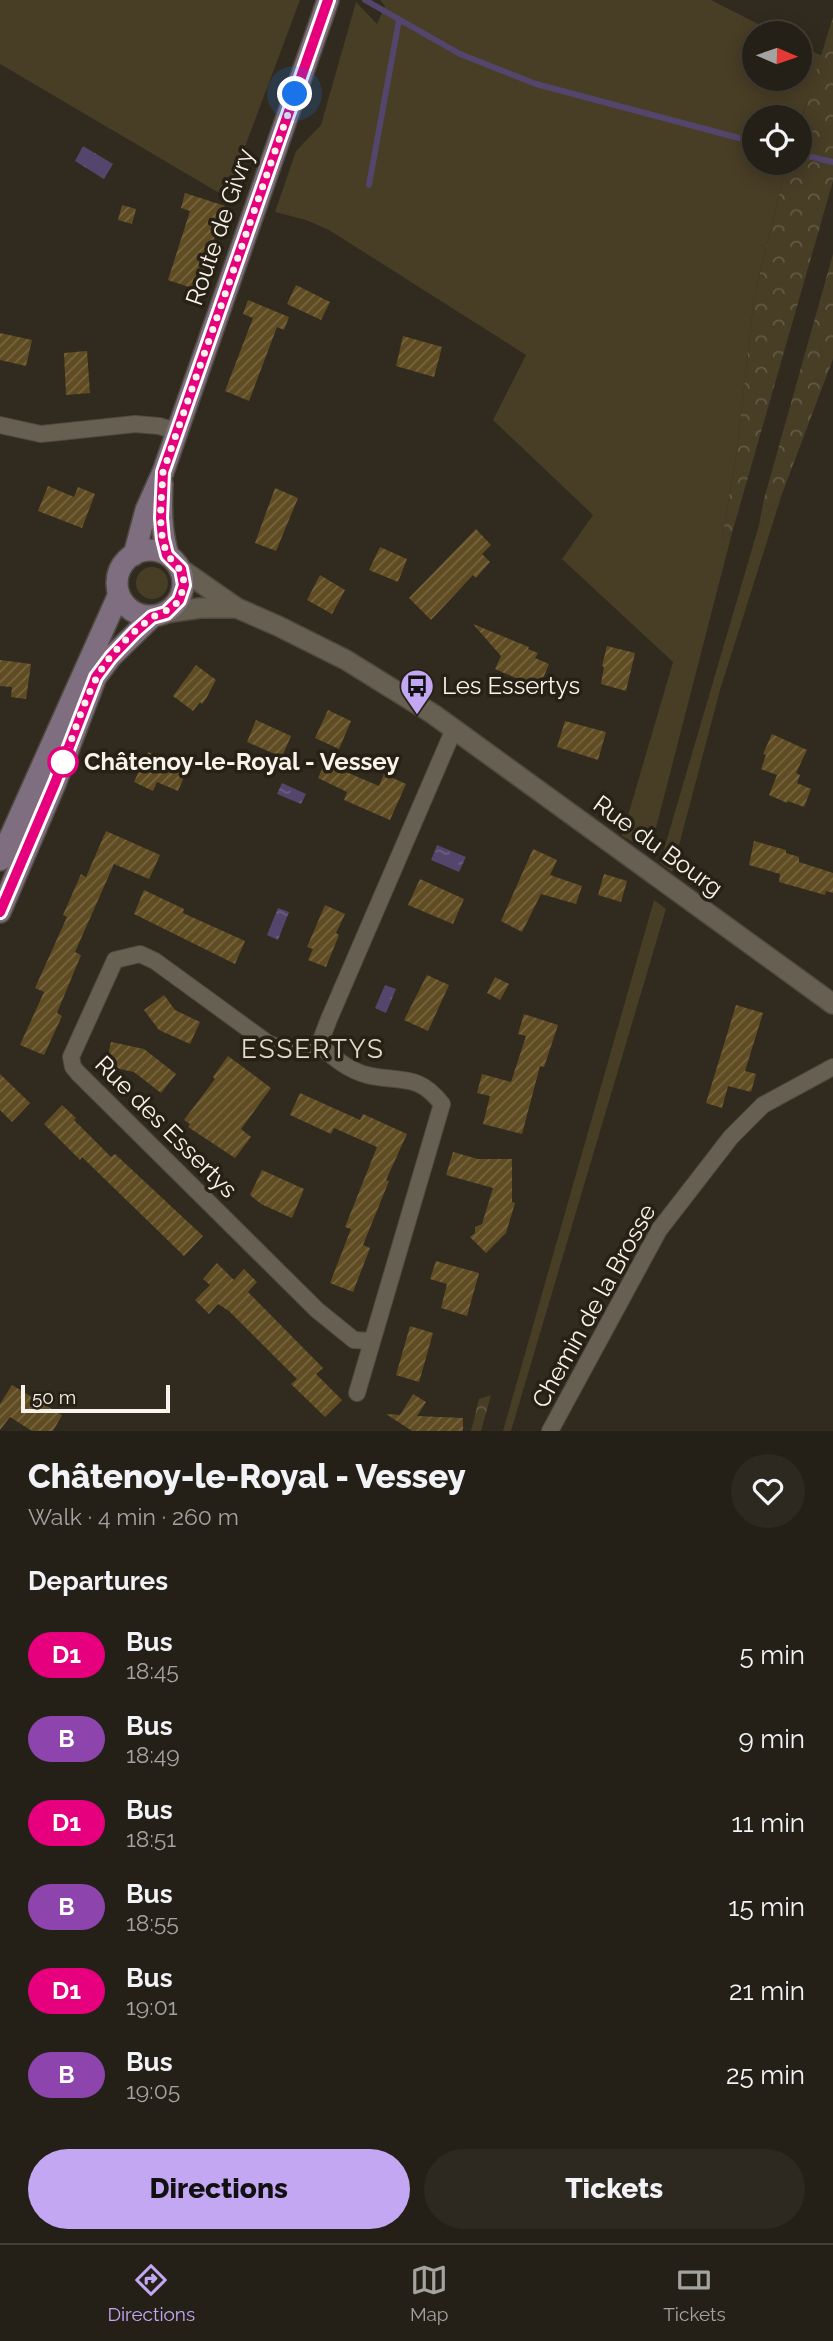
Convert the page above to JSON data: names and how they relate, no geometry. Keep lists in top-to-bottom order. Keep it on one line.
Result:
{"streets":{"main road":["Route de Givry"],"street":["Rue du Bourg","Rue des Essertys","Chemin de la Brosse"]},"crossings":[["Route de Givry","Rue du Bourg"]],"districts":["ESSERTYS"],"places":{"bus stop":["Les Essertys"],"other":["Châtenoy-le-Royal - Vessey"]},"lines":["bus line D1"],"scale_bar":"50 m","north":"right","page":{"scale":"50 m","heading":[["Châtenoy-le-Royal - Vessey","Walk · 4 min · 260 m"],"Departures"],"list":[{"mark":"D1","name":"Bus","note":"18:45","value":"5 min"},{"mark":"B","name":"Bus","note":"18:49","value":"9 min"},{"mark":"D1","name":"Bus","note":"18:51","value":"11 min"},{"mark":"B","name":"Bus","note":"18:55","value":"15 min"},{"mark":"D1","name":"Bus","note":"19:01","value":"21 min"},{"mark":"B","name":"Bus","note":"19:05","value":"25 min"}],"buttons":["Directions","Tickets"],"tabs":["Directions","Map","Tickets"]}}
